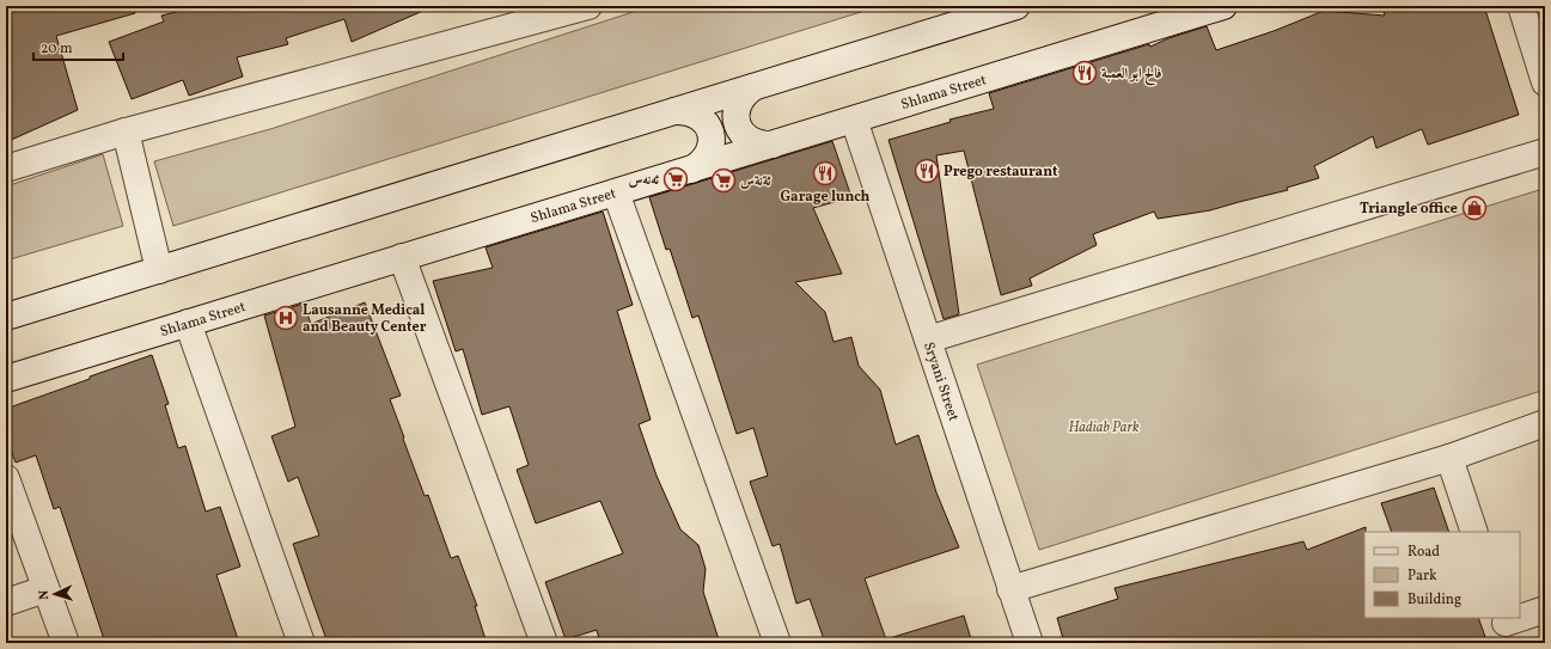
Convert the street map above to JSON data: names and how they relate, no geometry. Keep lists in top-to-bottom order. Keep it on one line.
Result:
{"streets":{"street":["Shlama Street","Sryani Street"]},"crossings":[["Shlama Street","Sryani Street"]],"parks":["Hadiab Park"],"places":{"restaurant":["فالح ابو العمبة","Prego restaurant","Garage lunch"],"supermarket":["ئەنەس","ئةنةس"],"shop":["Triangle office"],"hospital":["Lausanne Medical and Beauty Center"]},"legend":["Road","Park","Building"],"scale_bar":"20 m","north":"left"}
